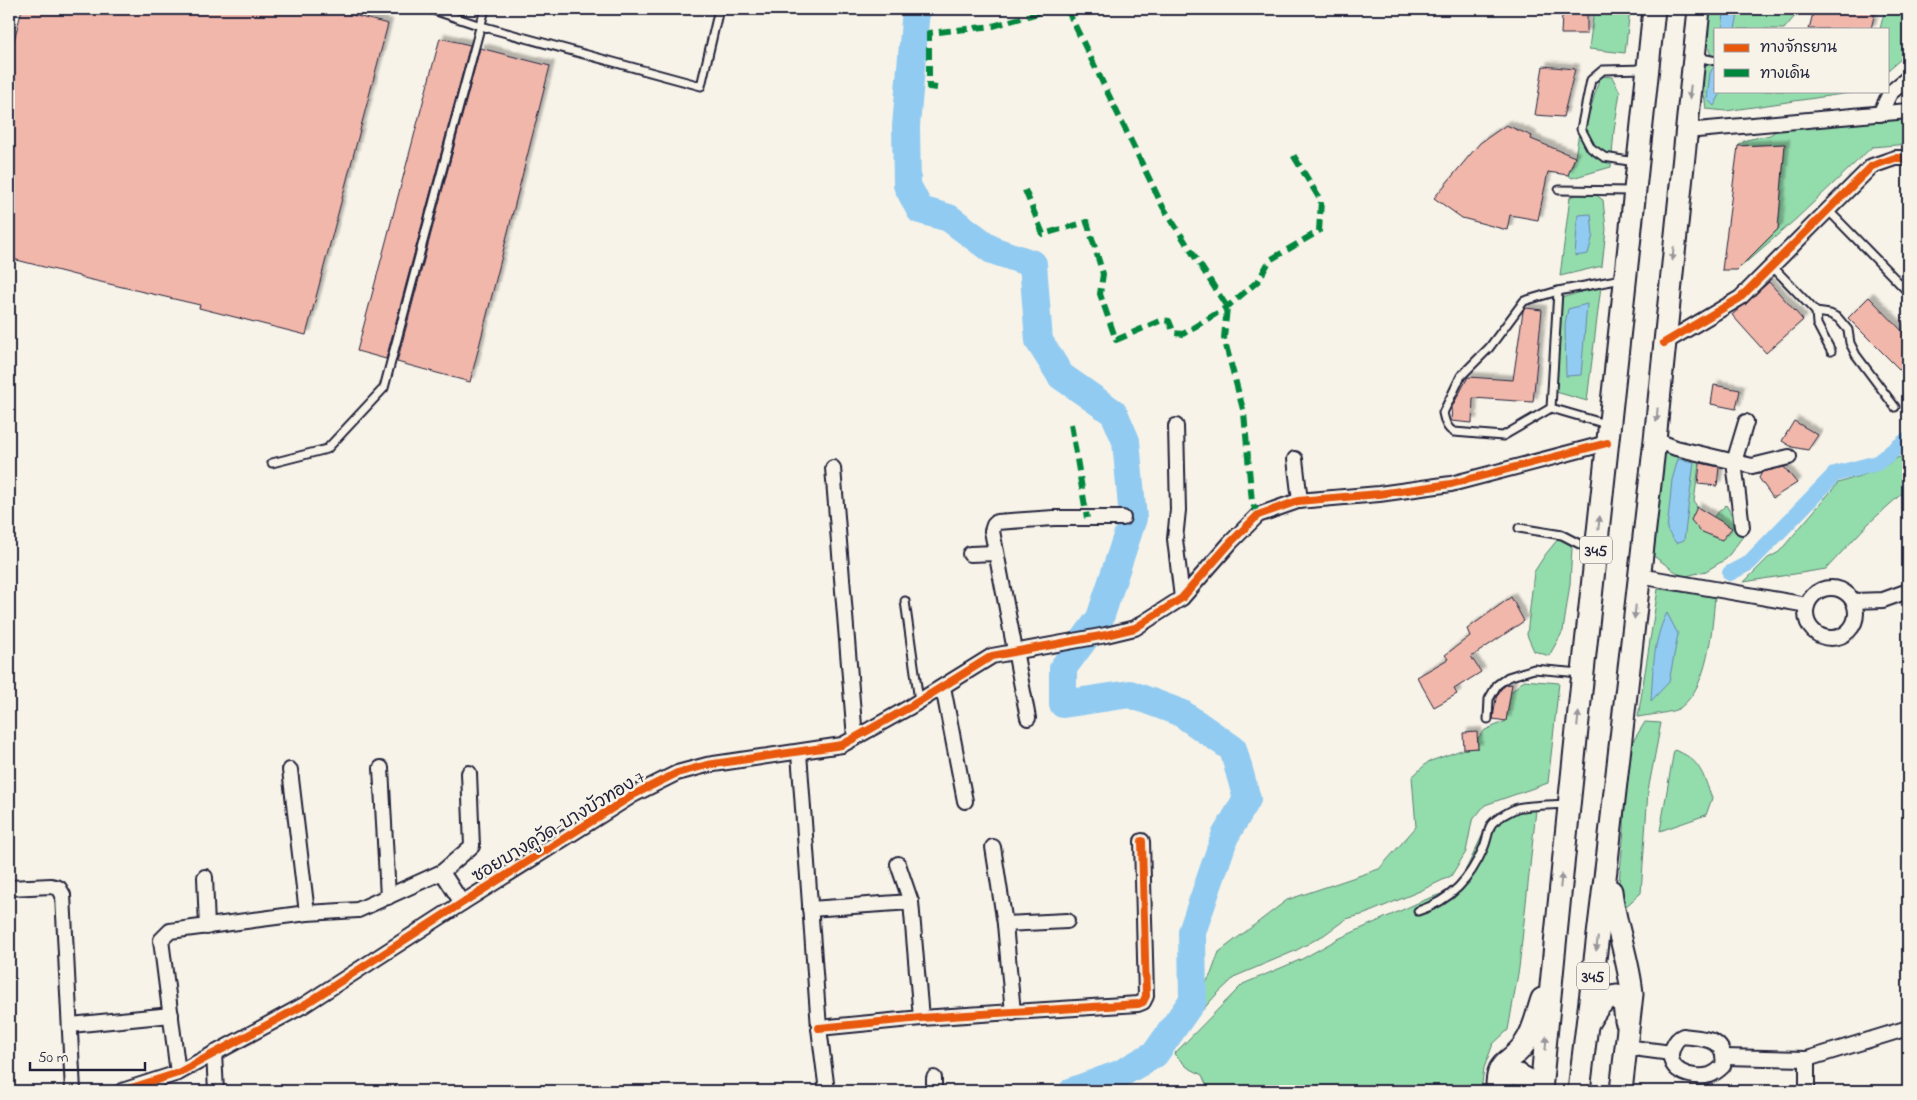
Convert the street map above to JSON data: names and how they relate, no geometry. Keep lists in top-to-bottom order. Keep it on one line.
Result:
{"streets":{"main road":["345"],"street":["ซอยบางคูวัด-บางบัวทอง 7"]},"crossings":[["345","ซอยบางคูวัด-บางบัวทอง 7"]],"legend":["ทางจักรยาน","ทางเดิน"],"scale_bar":"50 m"}
